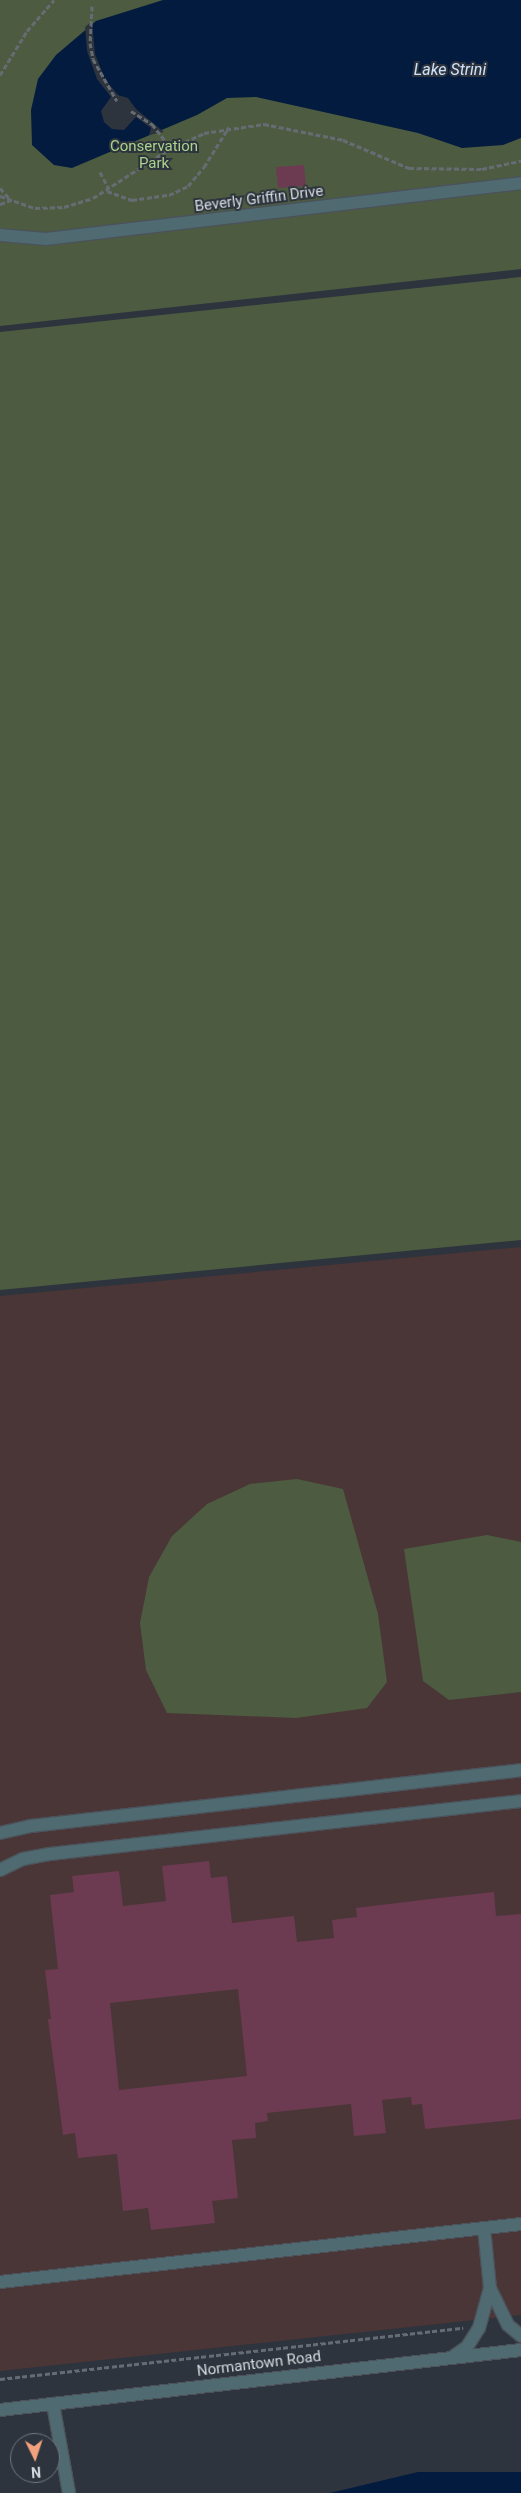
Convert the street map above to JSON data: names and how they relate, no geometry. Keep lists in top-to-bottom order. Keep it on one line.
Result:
{"streets":{"street":["Beverly Griffin Drive","Normantown Road"]},"water":["Lake Strini"],"parks":["Conservation Park"],"north":"bottom"}
